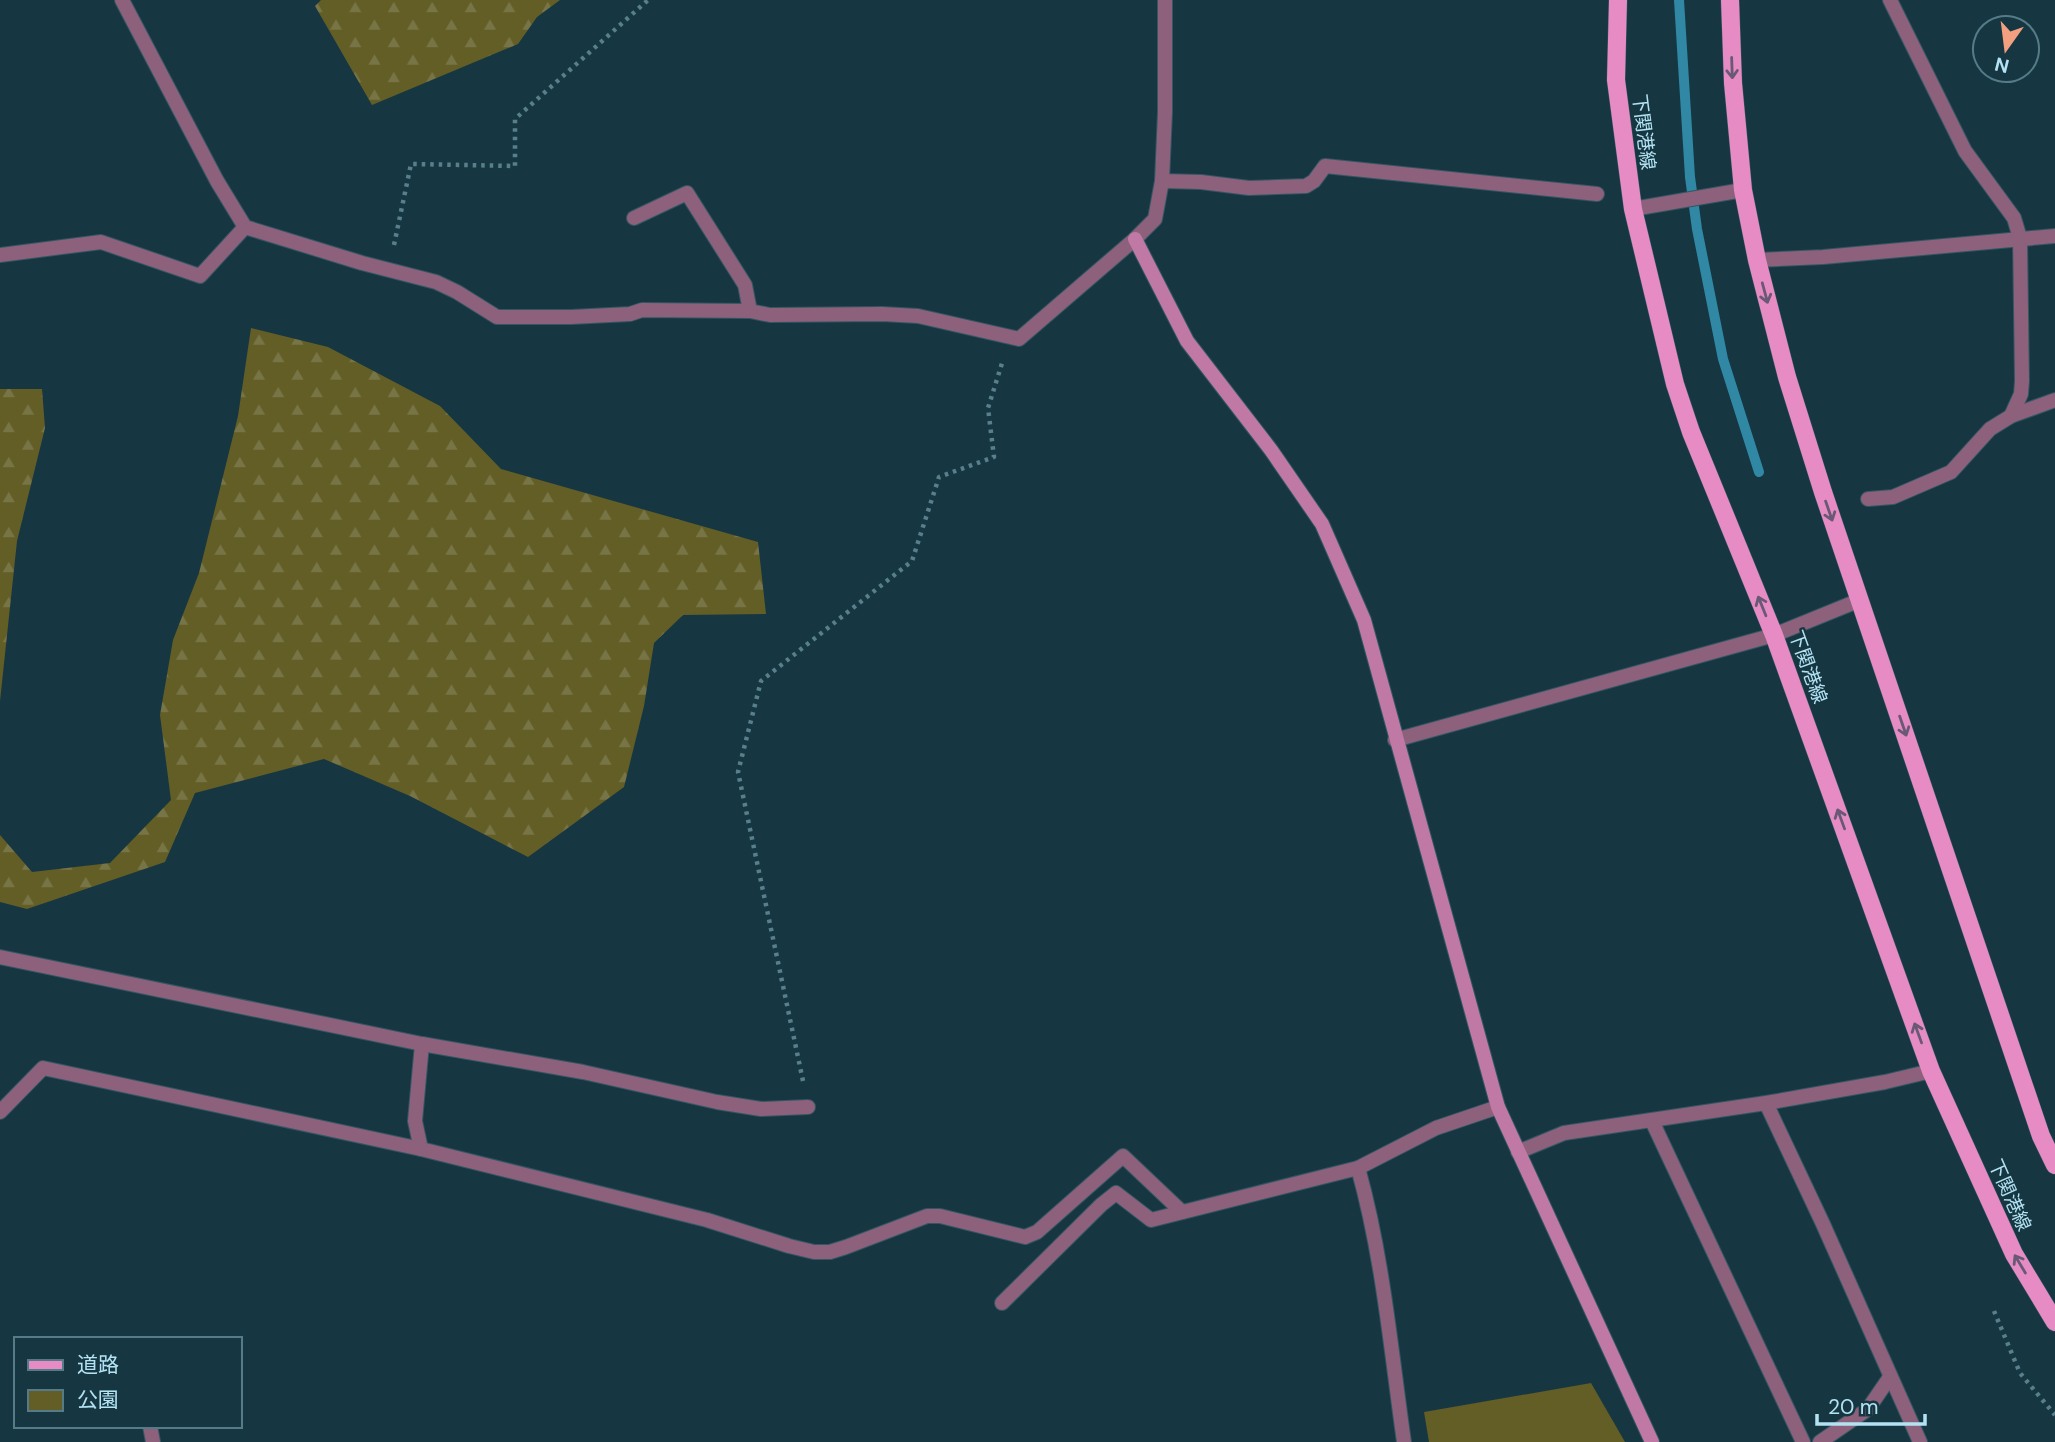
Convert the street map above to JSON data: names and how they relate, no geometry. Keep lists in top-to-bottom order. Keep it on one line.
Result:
{"streets":{"main road":["下関港線"]},"legend":["道路","公園"],"scale_bar":"20 m","north":"bottom"}
